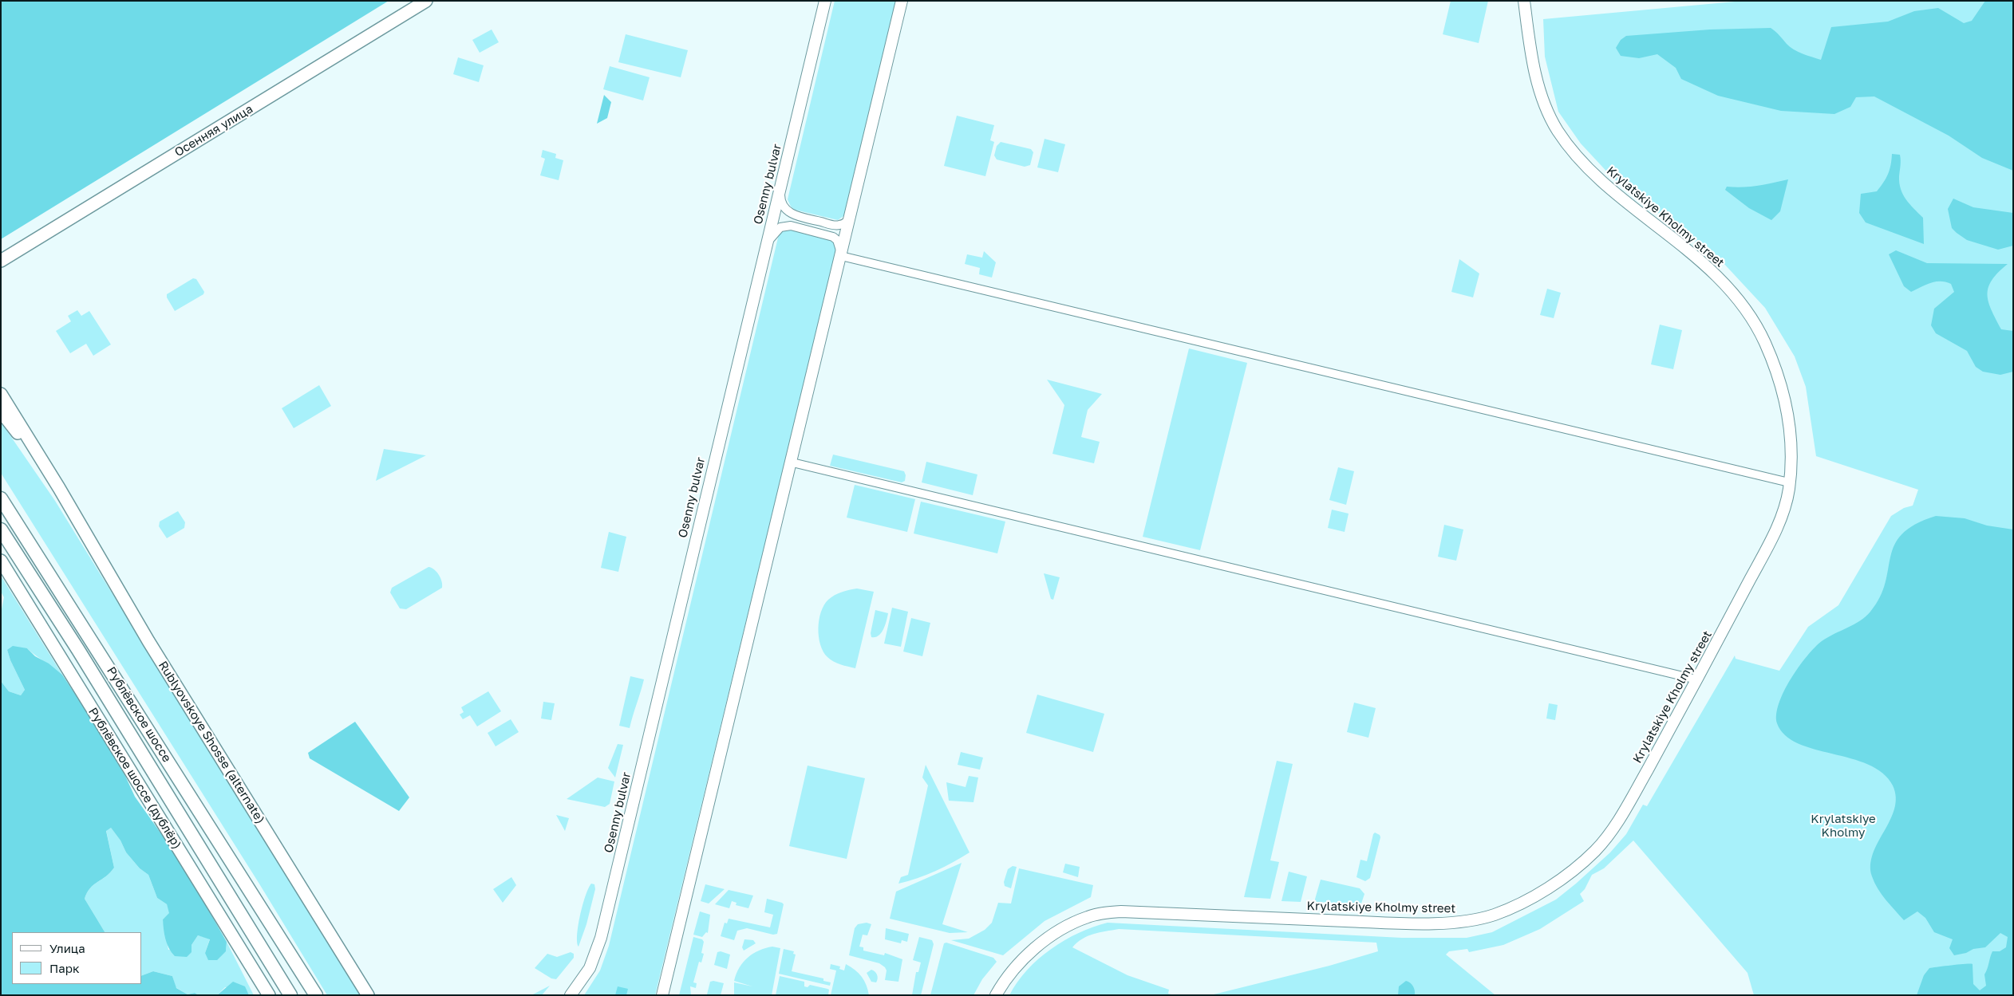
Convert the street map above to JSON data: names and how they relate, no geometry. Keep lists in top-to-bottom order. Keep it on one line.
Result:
{"streets":{"main road":["Осенняя улица","Рублёвское шоссе","Rublyovskoye Shosse (alternate)","Рублёвское шоссе (дублёр)"],"street":["Osenny bulvar","Krylatskiye Kholmy street"]},"parks":["Krylatskiye Kholmy"],"legend":["Улица","Парк"]}
